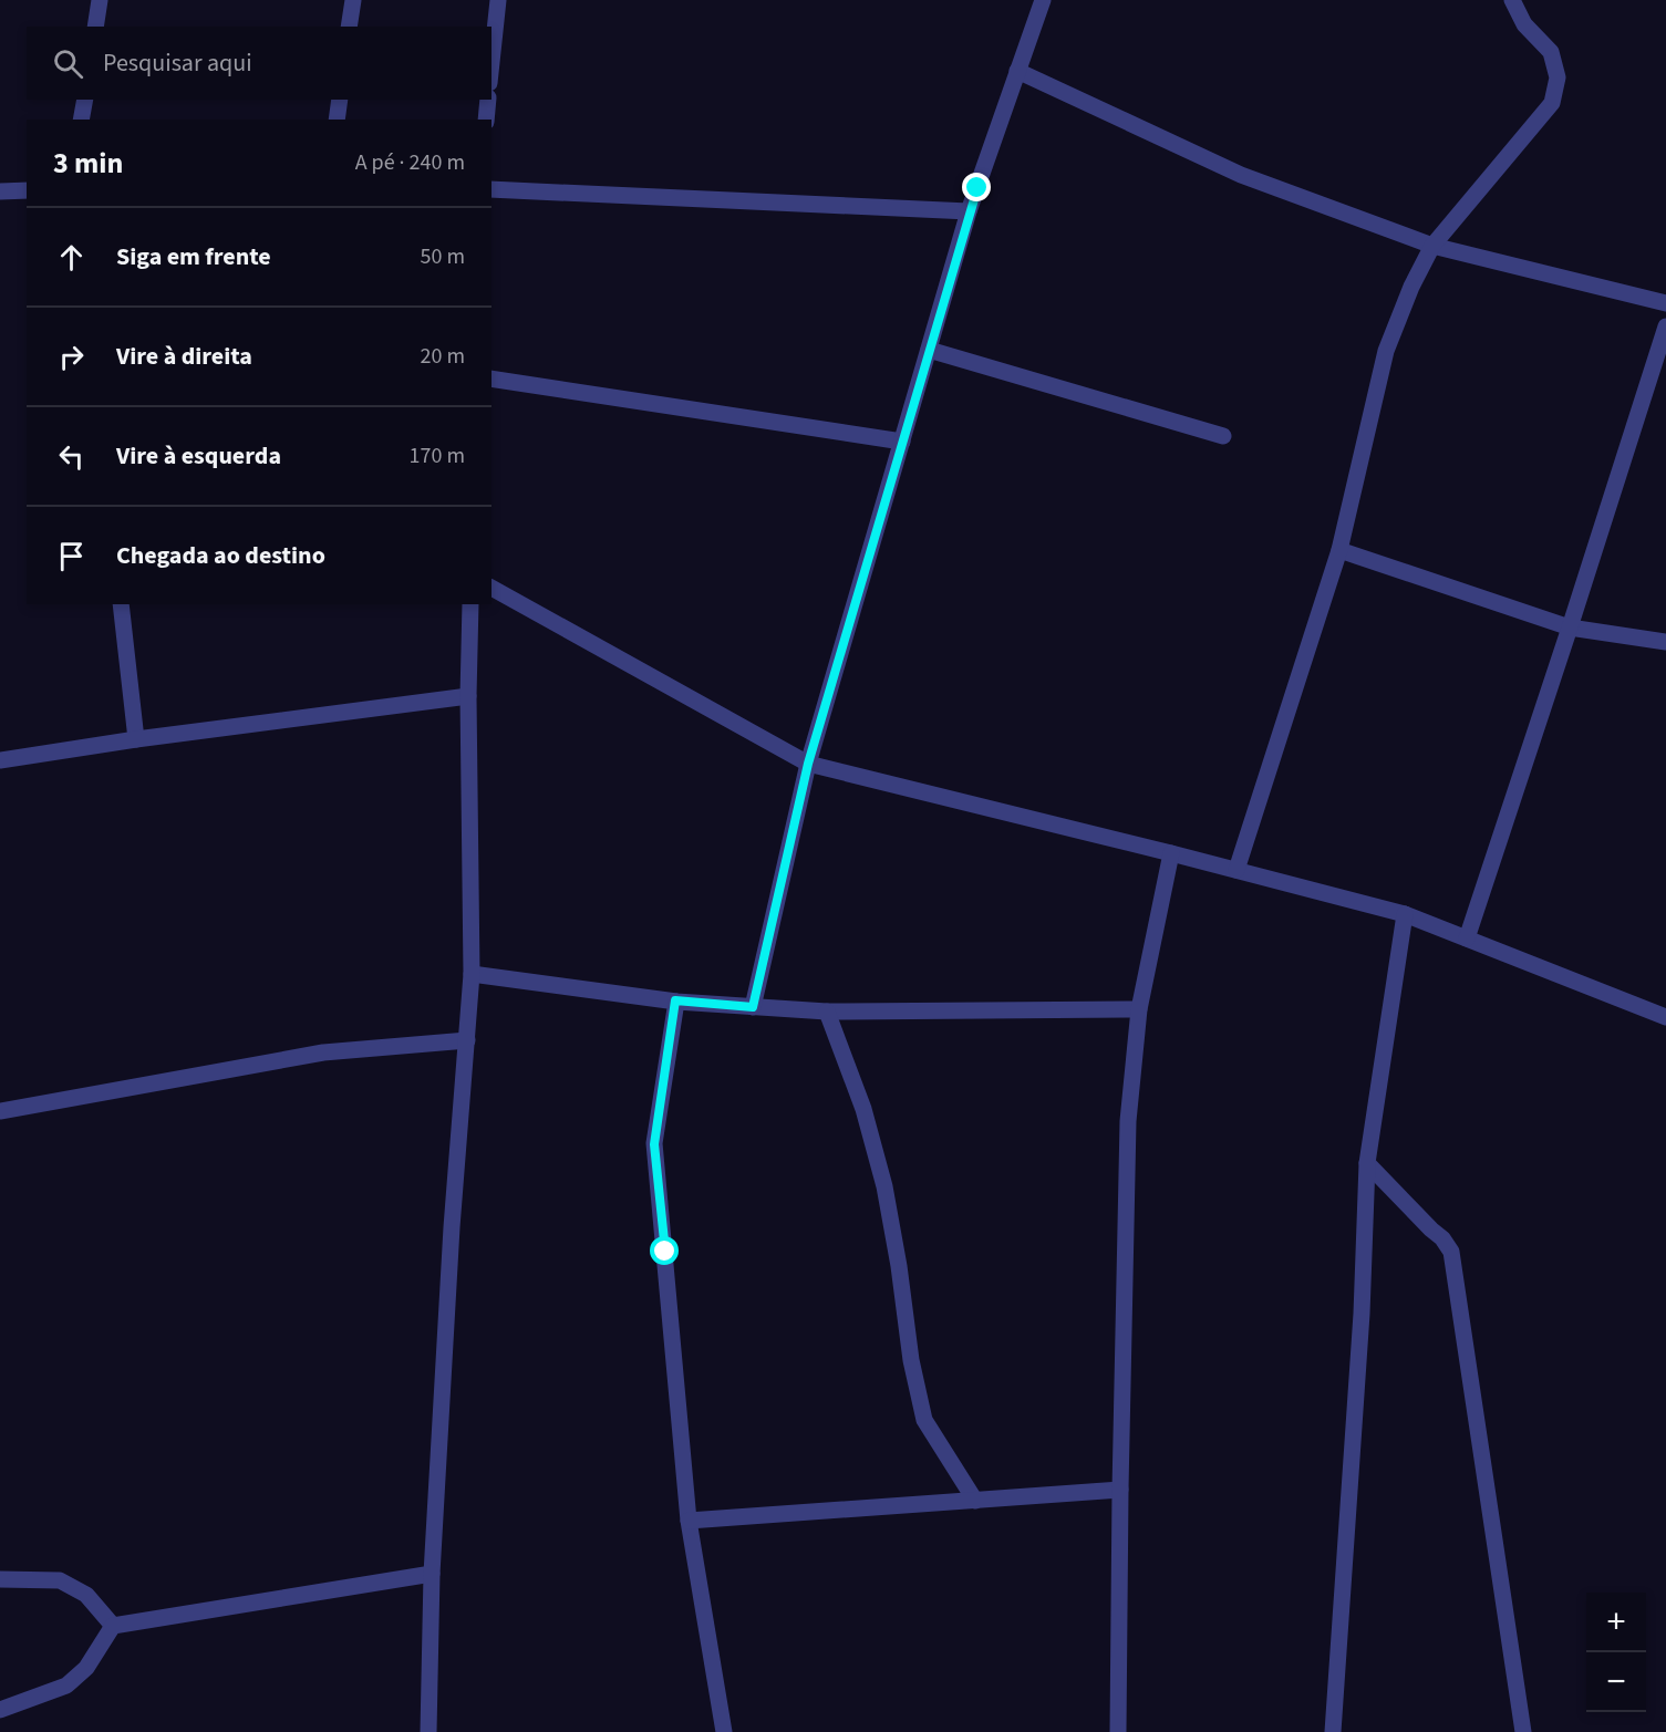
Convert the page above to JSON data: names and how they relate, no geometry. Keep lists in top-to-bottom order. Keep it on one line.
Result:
{"page":{"search":"Pesquisar aqui","heading":["3 min","A pé · 240 m"],"list":[["Siga em frente","50 m"],["Vire à direita","20 m"],["Vire à esquerda","170 m"],"Chegada ao destino"],"map_buttons":["+","−"]}}
